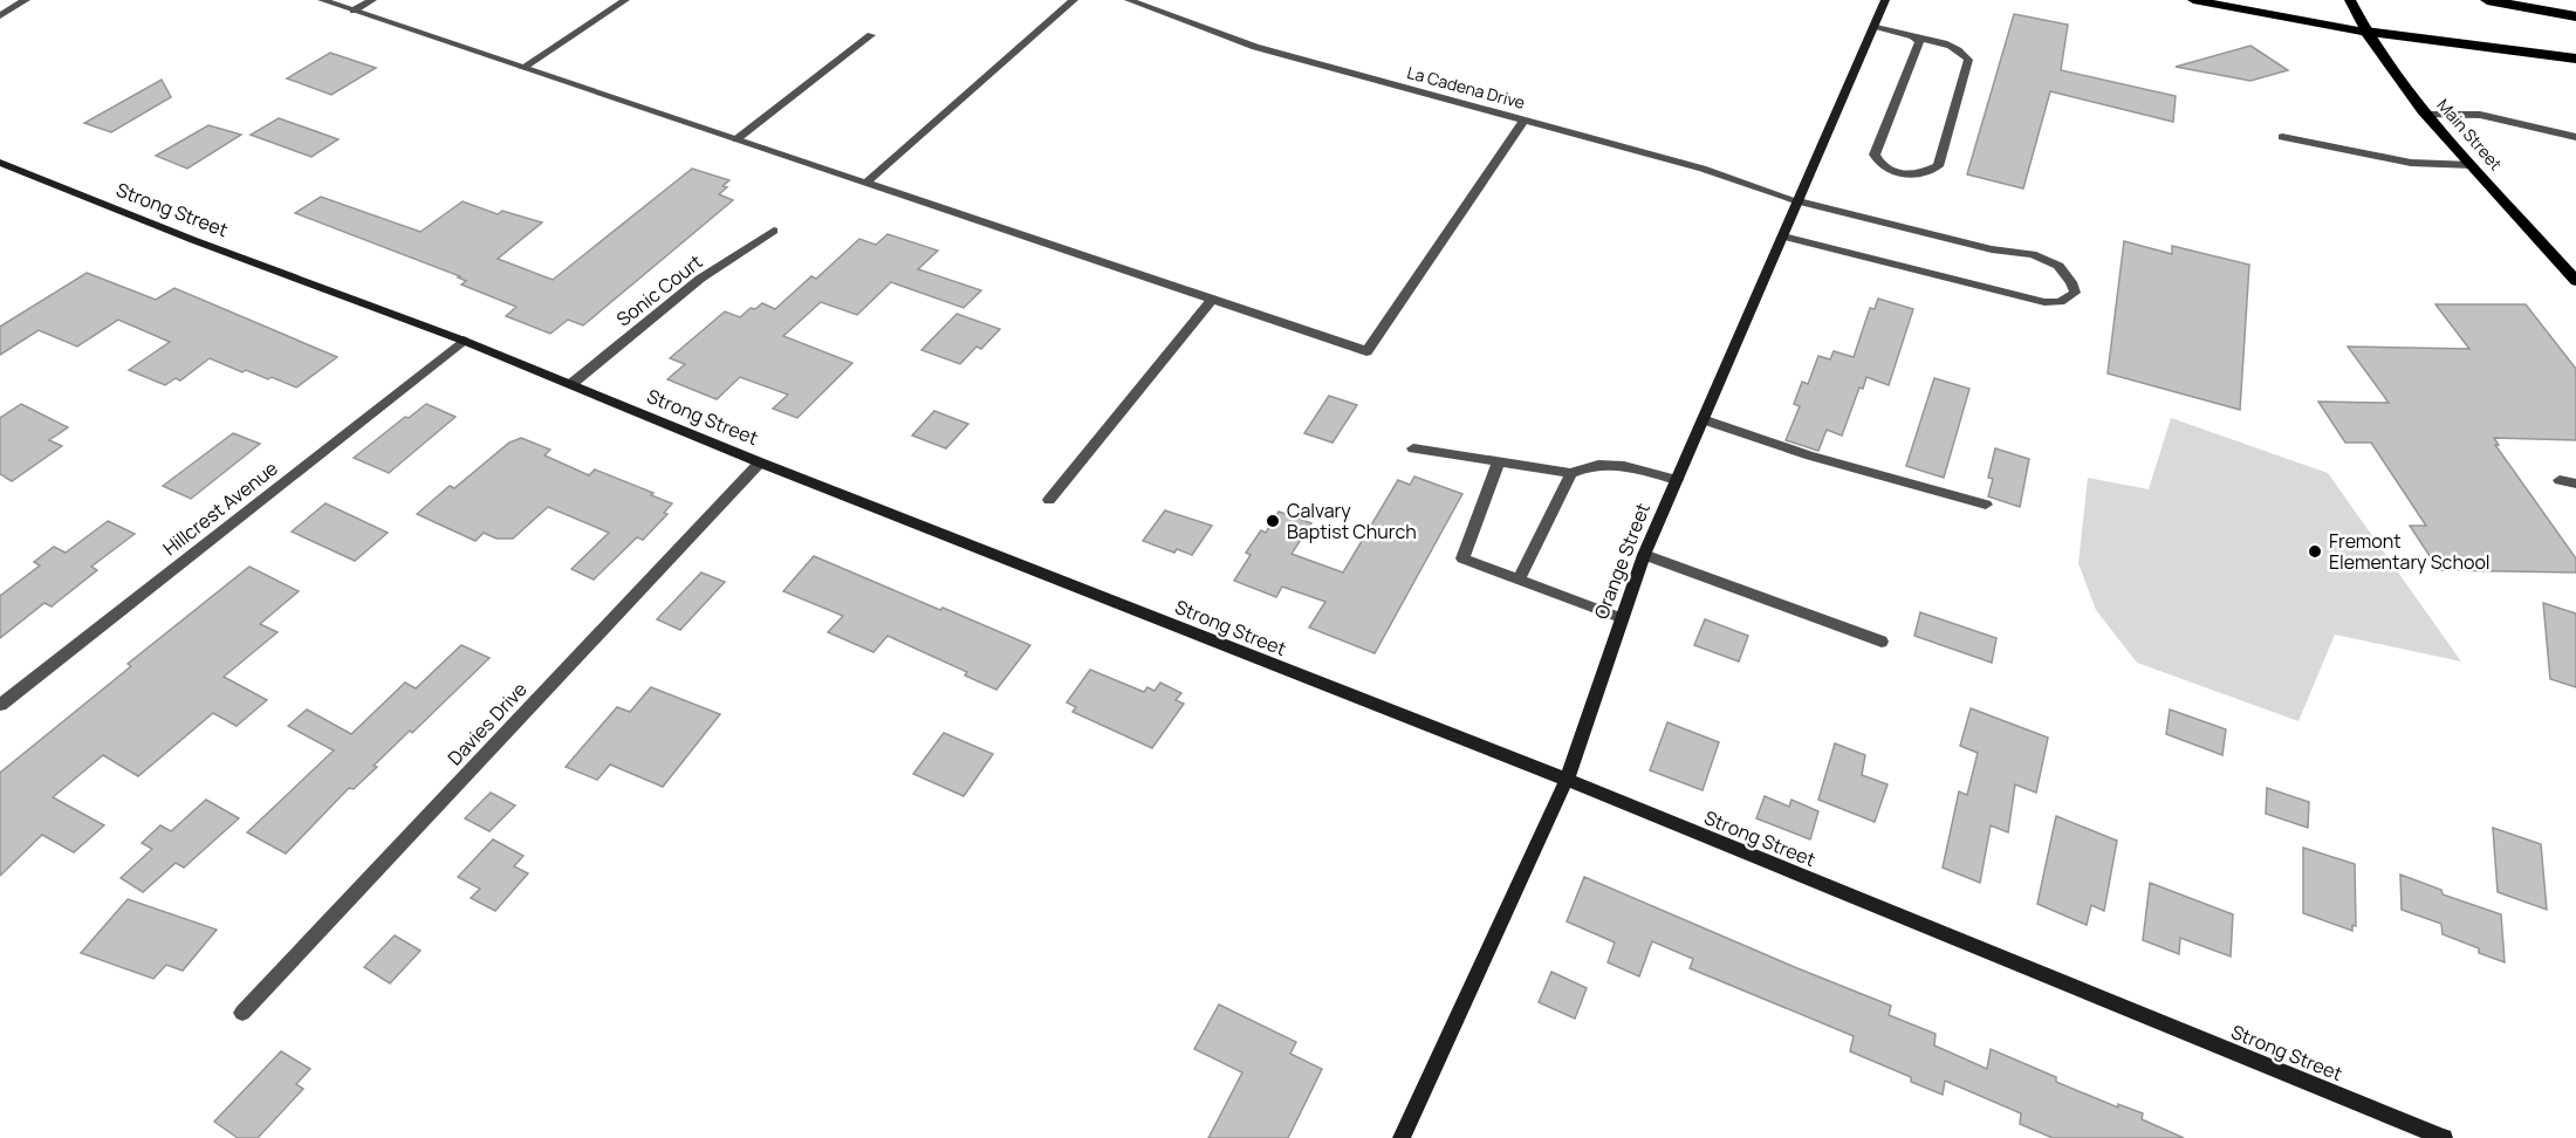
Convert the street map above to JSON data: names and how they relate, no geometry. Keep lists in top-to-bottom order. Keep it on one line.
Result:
{"streets":{"main road":["Main Street"],"street":["La Cadena Drive","Strong Street","Sonic Court","Hillcrest Avenue","Orange Street","Davies Drive"]},"crossings":[["La Cadena Drive","Orange Street"],["Strong Street","Sonic Court"],["Strong Street","Hillcrest Avenue"],["Strong Street","Orange Street"],["Strong Street","Davies Drive"]],"places":["Calvary Baptist Church","Fremont Elementary School"]}
